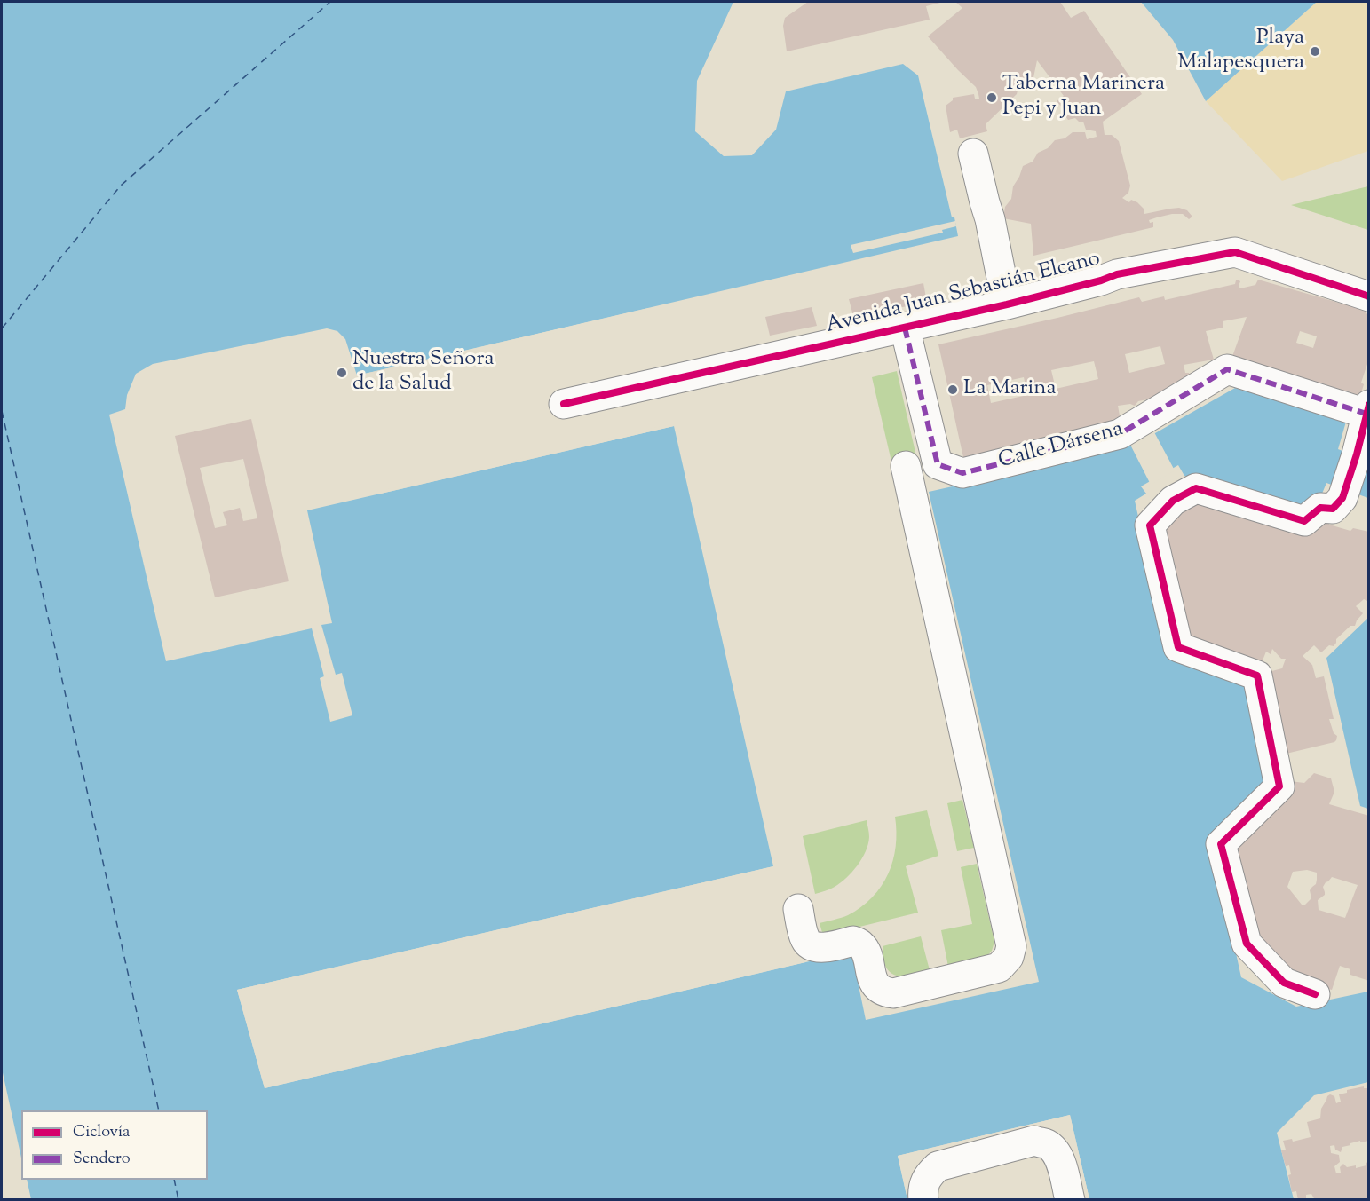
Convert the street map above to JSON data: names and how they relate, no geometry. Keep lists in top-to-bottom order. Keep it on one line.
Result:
{"streets":{"street":["Avenida Juan Sebastián Elcano","Calle Dársena"]},"crossings":[["Avenida Juan Sebastián Elcano","Calle Dársena"]],"places":["Playa Malapesquera","Taberna Marinera Pepi y Juan","Nuestra Señora de la Salud","La Marina"],"legend":["Ciclovía","Sendero"]}
